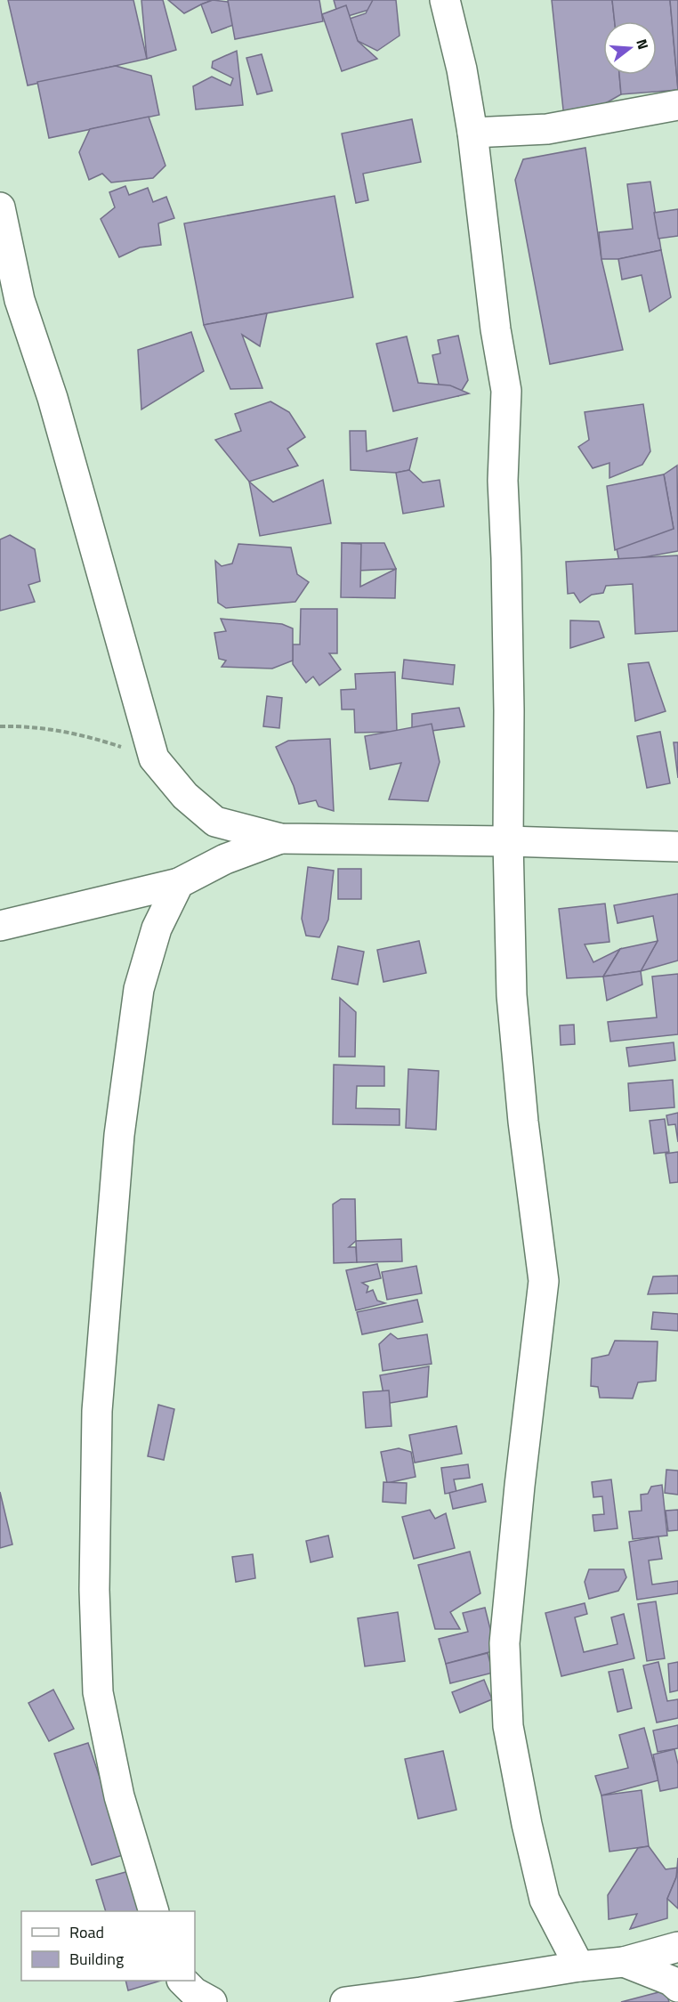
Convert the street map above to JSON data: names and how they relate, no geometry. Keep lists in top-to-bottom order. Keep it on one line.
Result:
{"legend":["Road","Building"],"north":"right"}
